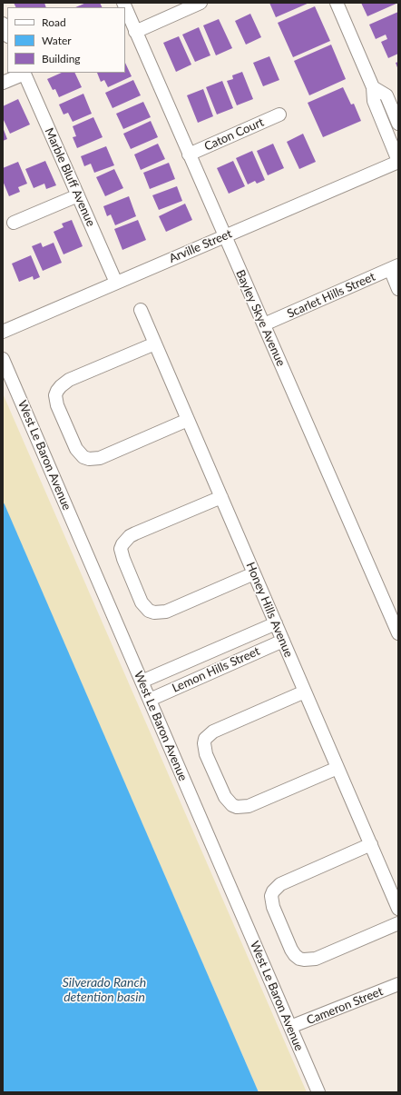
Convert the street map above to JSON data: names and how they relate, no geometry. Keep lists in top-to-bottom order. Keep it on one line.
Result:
{"streets":{"street":["Caton Court","Marble Bluff Avenue","Arville Street","Scarlet Hills Street","Bayley Skye Avenue","West Le Baron Avenue","Honey Hills Avenue","Lemon Hills Street","Cameron Street"]},"crossings":[["Caton Court","Bayley Skye Avenue"],["Marble Bluff Avenue","Arville Street"],["Arville Street","Bayley Skye Avenue"],["Scarlet Hills Street","Bayley Skye Avenue"],["West Le Baron Avenue","Lemon Hills Street"],["West Le Baron Avenue","Cameron Street"],["Honey Hills Avenue","Lemon Hills Street"]],"water":["Silverado Ranch detention basin"],"legend":["Road","Water","Building"]}
